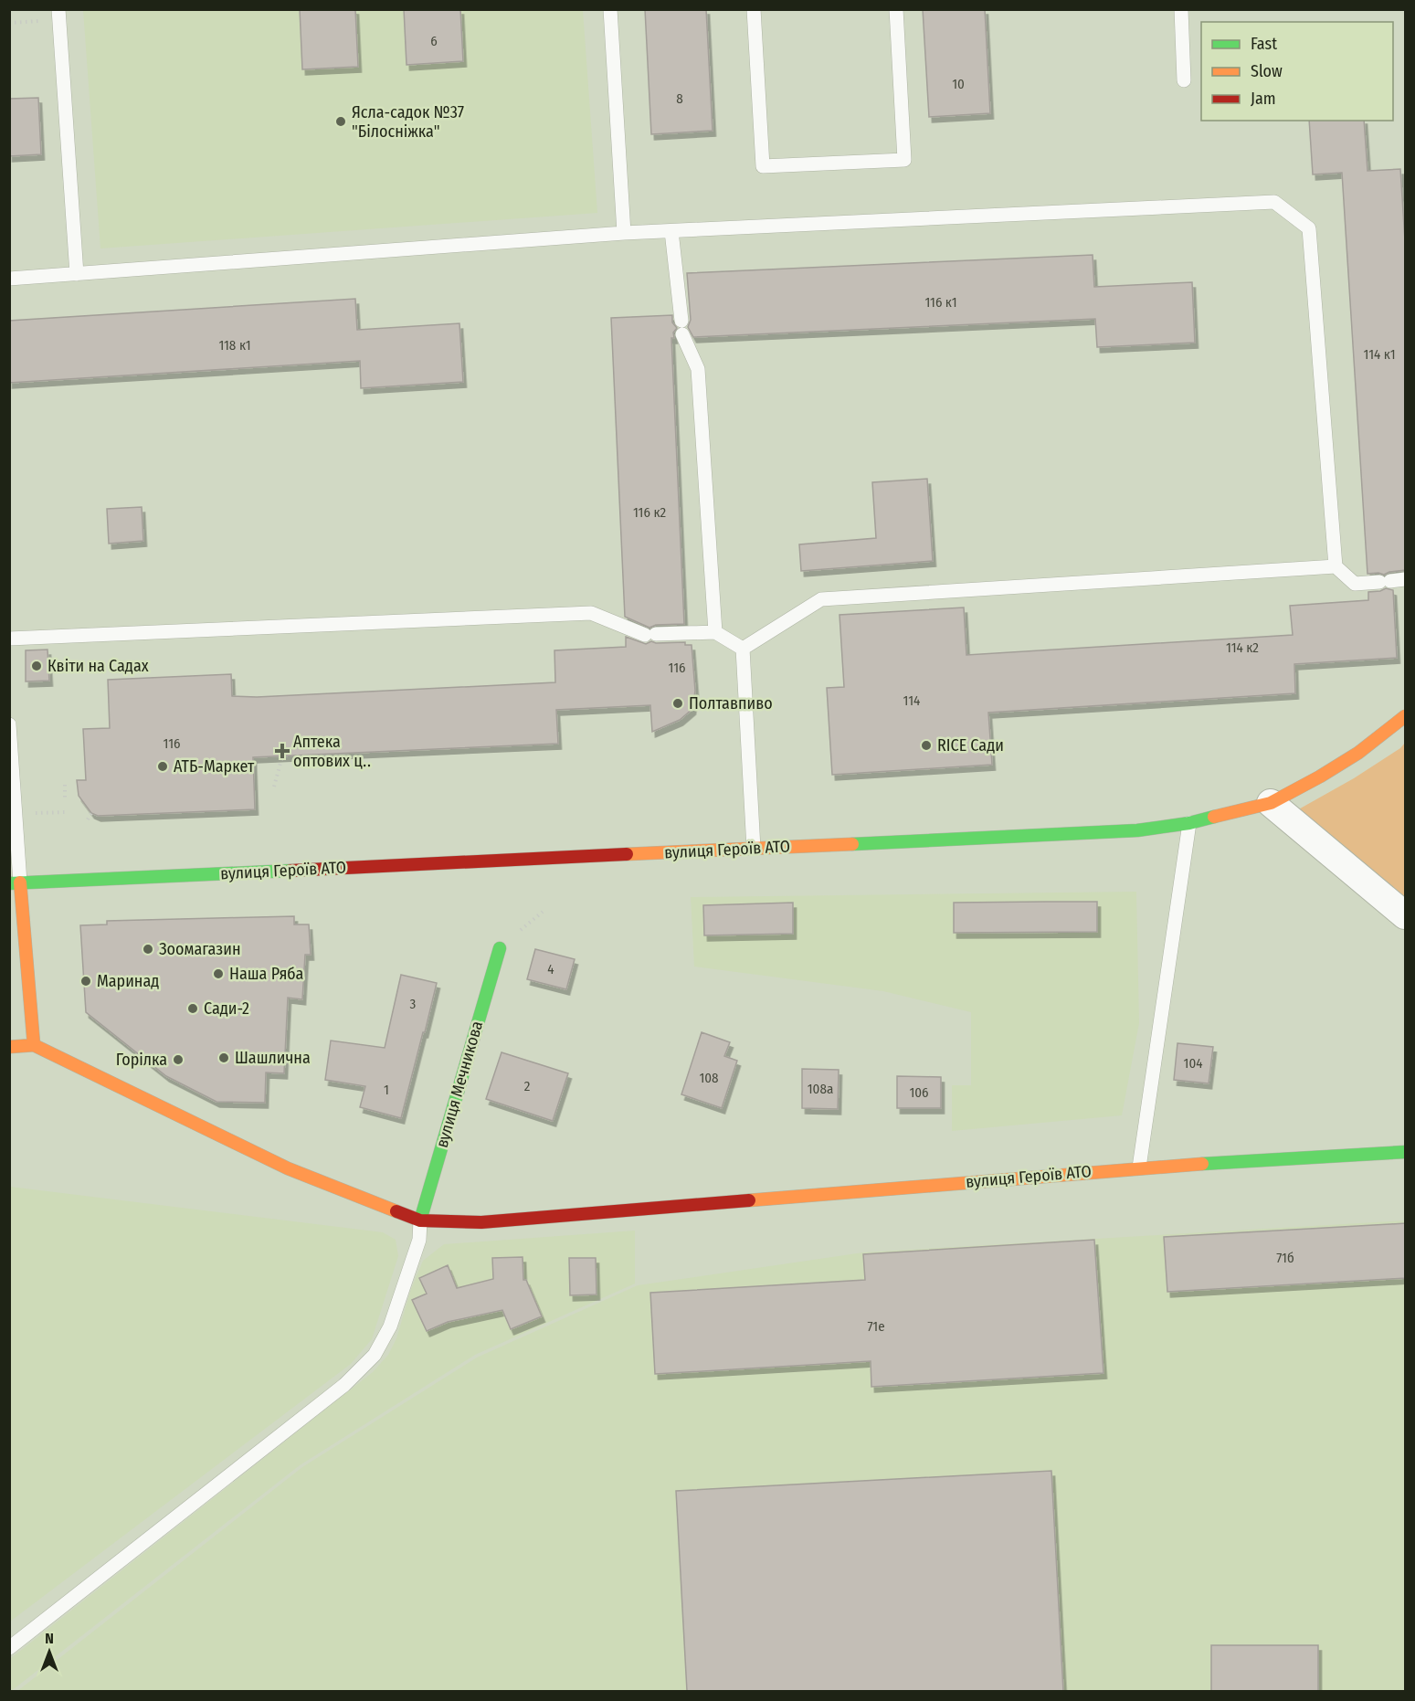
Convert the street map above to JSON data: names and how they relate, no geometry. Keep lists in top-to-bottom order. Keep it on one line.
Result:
{"streets":{"street":["вулиця Героїв АТО","вулиця Мечникова"]},"crossings":[["вулиця Героїв АТО","вулиця Мечникова"]],"places":{"other":["Ясла-садок №37 \"Білосніжка\"","Квіти на Садах","Полтавпиво","RICE Сади","АТБ-Маркет","Зоомагазин","Наша Ряба","Маринад","Сади-2","Шашлична","Горілка"],"health":["Аптека оптових ц‥"]},"house_numbers":["6","10","8","116 к1","118 к1","114 к1","116 к2","114 к2","116","114","116","4","3","104","108","2","108а","1","106","71б","71е"],"legend":["Fast","Slow","Jam"],"north":"top"}
